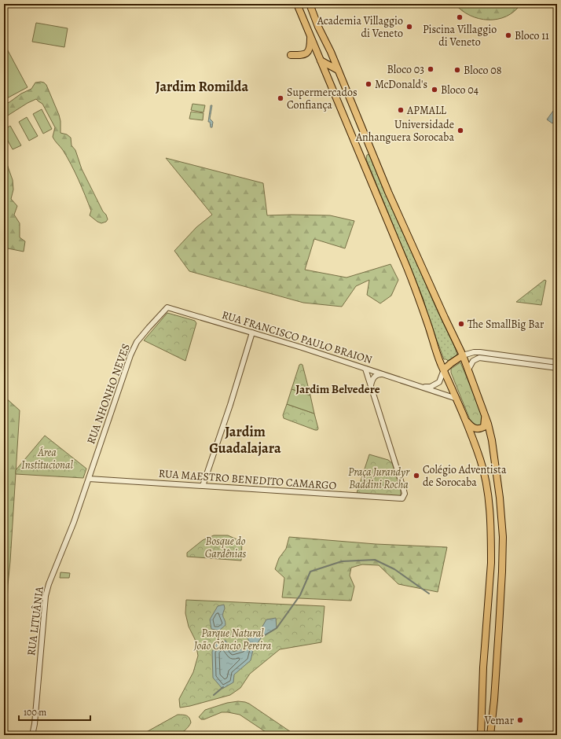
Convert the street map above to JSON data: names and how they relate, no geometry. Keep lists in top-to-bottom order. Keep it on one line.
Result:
{"streets":{"street":["RUA FRANCISCO PAULO BRAION","RUA NHONHO NEVES","RUA MAESTRO BENEDITO CAMARGO","RUA LITUÂNIA"]},"crossings":[["RUA FRANCISCO PAULO BRAION","RUA NHONHO NEVES"],["RUA NHONHO NEVES","RUA MAESTRO BENEDITO CAMARGO"],["RUA NHONHO NEVES","RUA LITUÂNIA"],["RUA MAESTRO BENEDITO CAMARGO","RUA LITUÂNIA"]],"districts":["Jardim Romilda","Jardim Belvedere","Jardim Guadalajara"],"parks":["Área Institucional","Praça Jurandyr Baddini Rocha","Bosque do Gardênias","Parque Natural João Câncio Pereira"],"places":["Piscina Villaggio di Veneto","Academia Villaggio di Veneto","Bloco 11","Bloco 03","Bloco 08","McDonald's","Bloco 04","Supermercados Confiança","APMALL","Universidade Anhanguera Sorocaba","The SmallBig Bar","Colégio Adventista de Sorocaba","Vemar"],"scale_bar":"100 m"}
